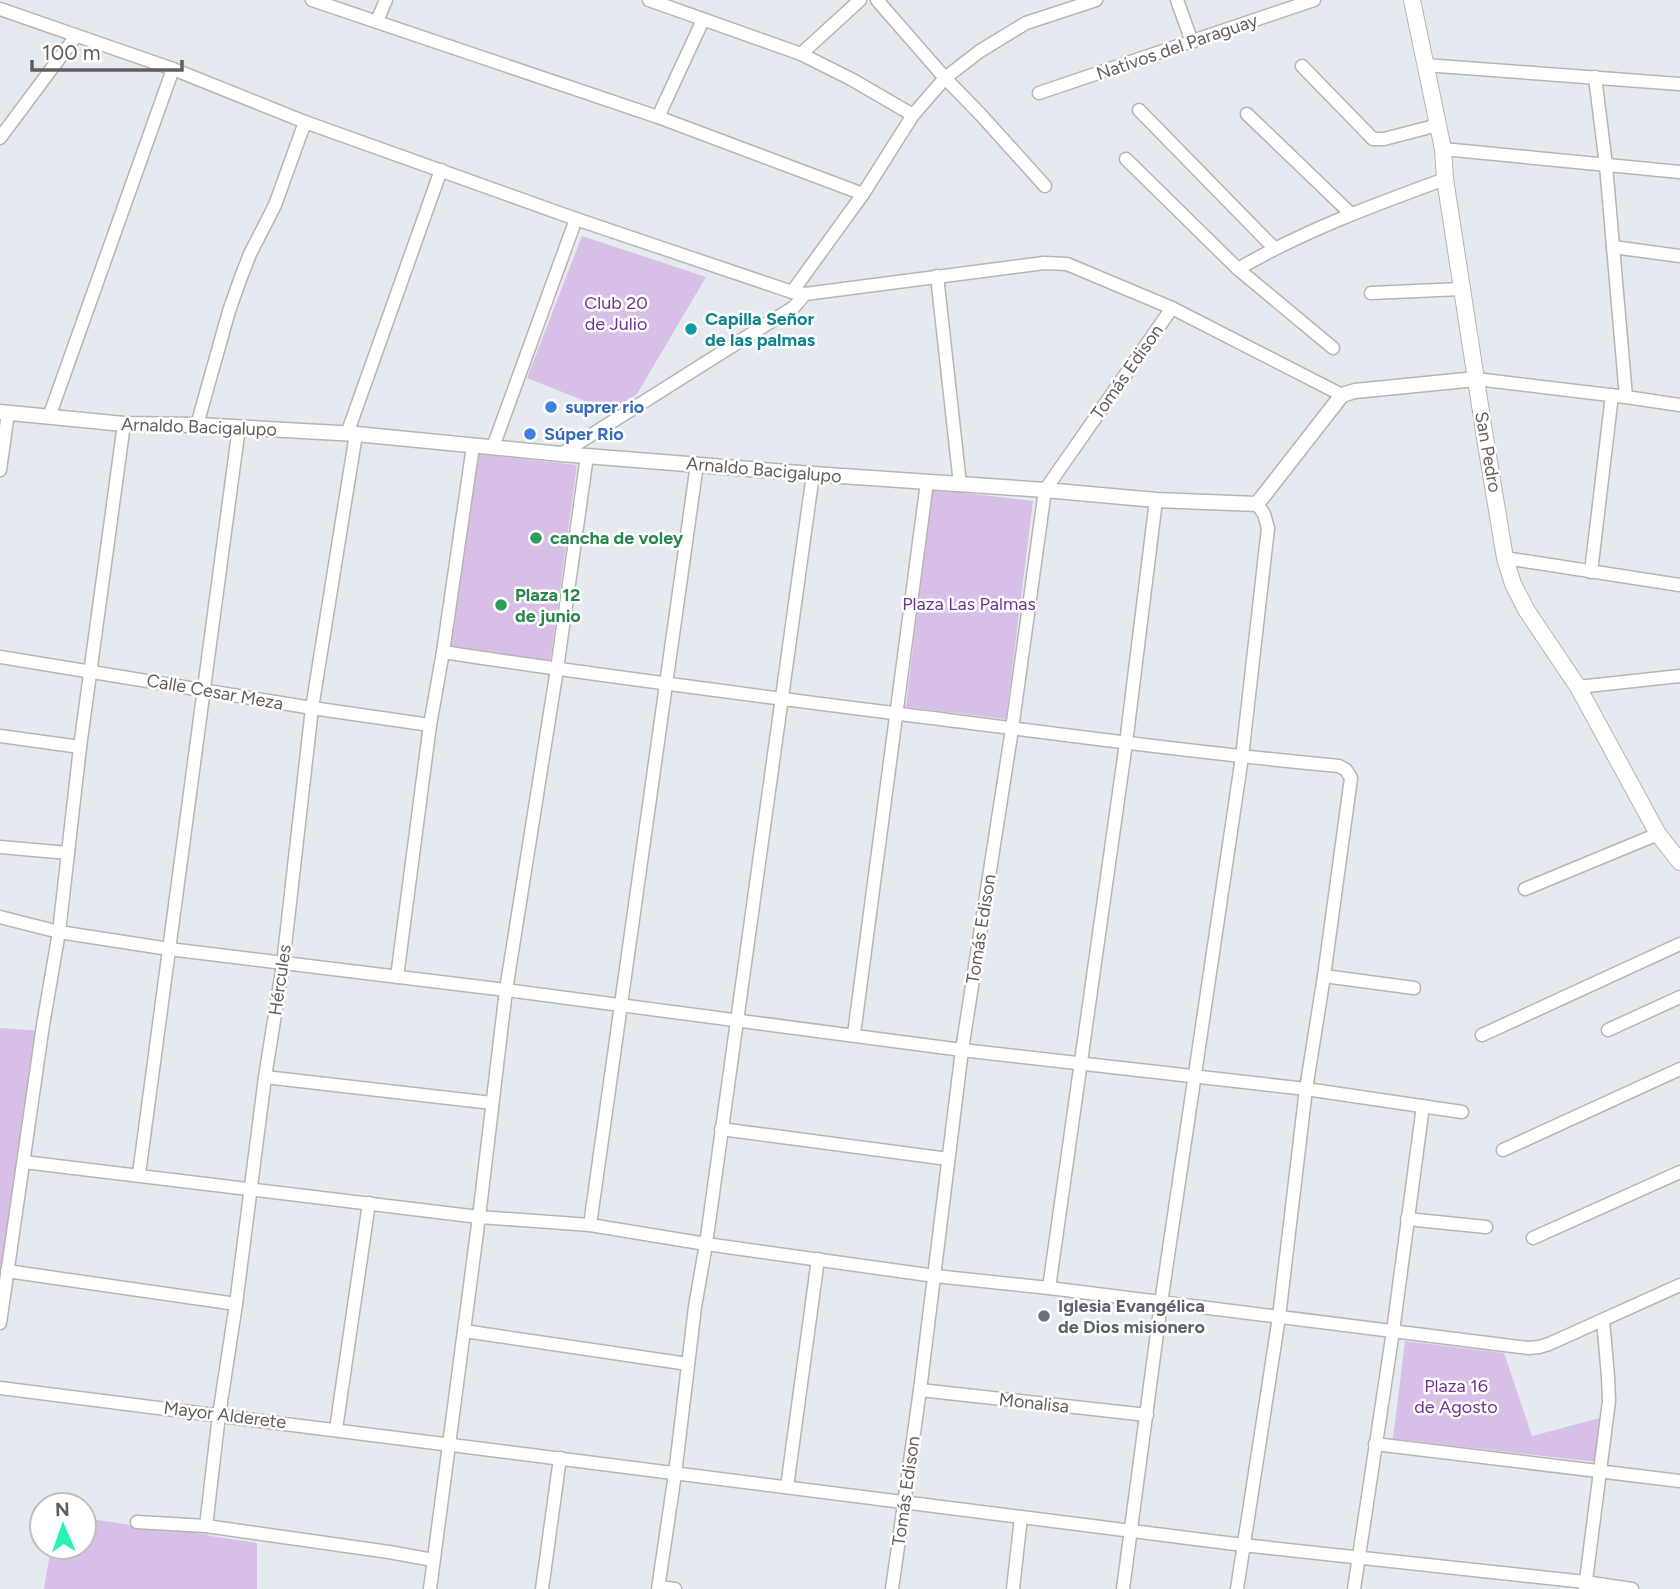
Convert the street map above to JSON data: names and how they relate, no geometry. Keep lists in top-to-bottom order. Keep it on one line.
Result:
{"streets":{"main road":["San Pedro"],"street":["Nativos del Paraguay","Tomás Edison","Arnaldo Bacigalupo","Calle Cesar Meza","Hércules","Monalisa","Mayor Alderete"]},"crossings":[["Tomás Edison","Arnaldo Bacigalupo"],["Tomás Edison","Monalisa"],["Tomás Edison","Mayor Alderete"],["Arnaldo Bacigalupo","Hércules"],["Calle Cesar Meza","Hércules"],["Hércules","Mayor Alderete"]],"parks":["Club 20 de Julio","Plaza Las Palmas","Plaza 16 de Agosto"],"places":["Capilla Señor de las palmas","suprer rio","Súper Rio","cancha de voley","Plaza 12 de junio","Iglesia Evangélica de Dios misionero"],"scale_bar":"100 m","north":"top"}
